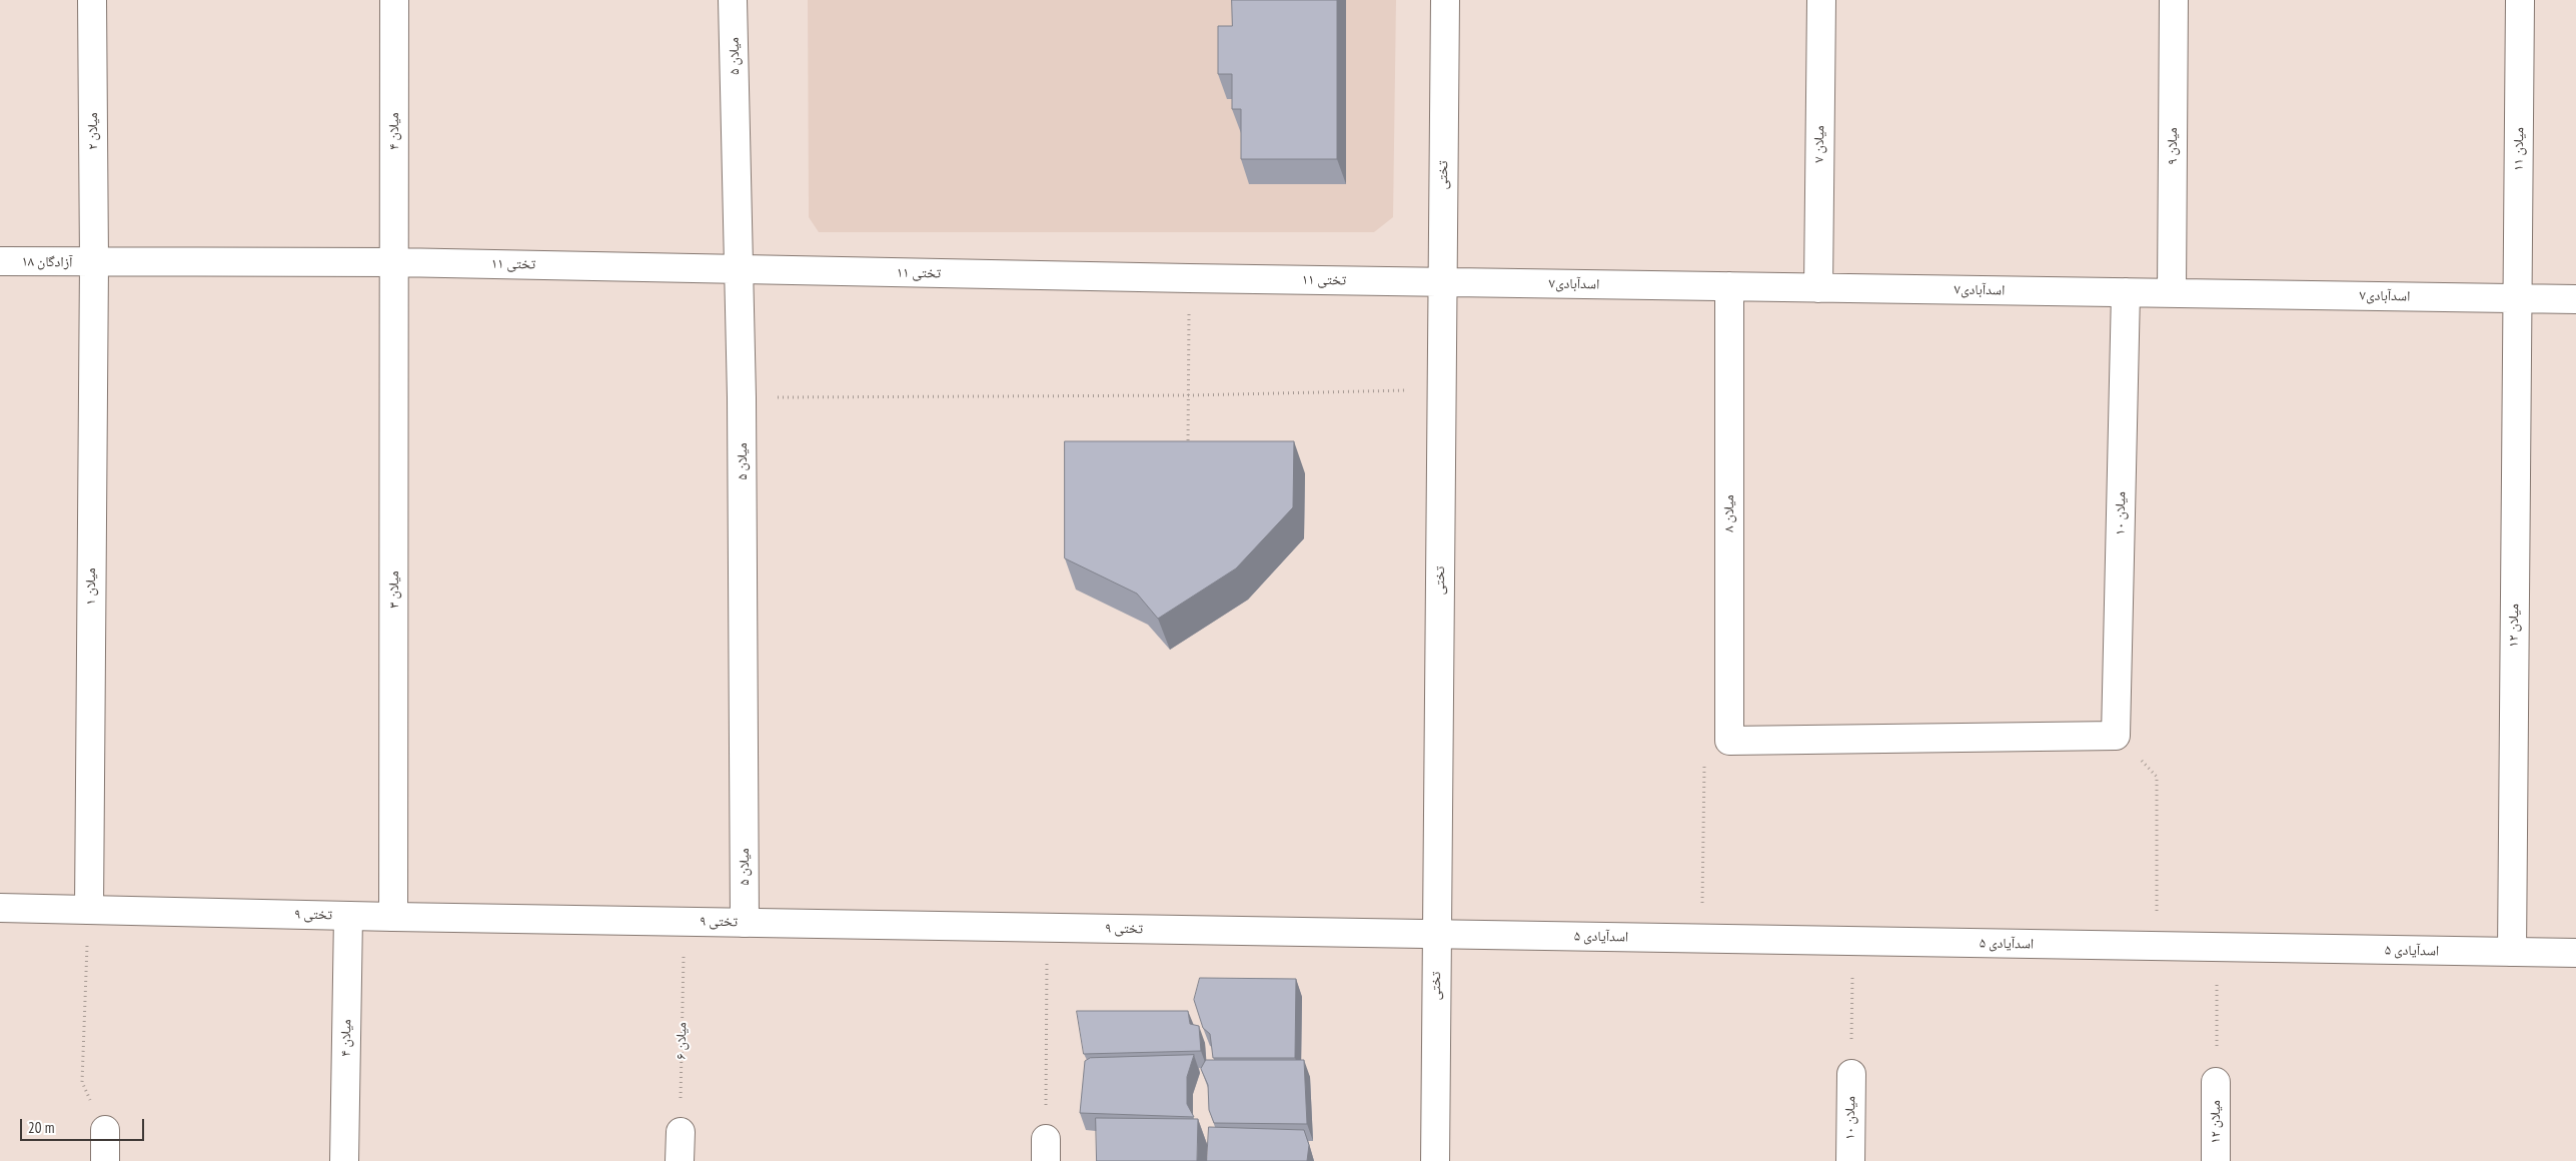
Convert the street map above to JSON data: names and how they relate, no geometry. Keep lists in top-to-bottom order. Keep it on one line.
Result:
{"streets":{"street":["میلان ۵","میلان ۲","میلان ۴","میلان ۷","میلان ۹","میلان ۱۱","تختی","آزادگان ۱۸","تختی ۱۱","اسدآبادی۷","میلان ۸","میلان ۱۰","میلان ۱","میلان ۳","میلان ۱۲","تختی ۹","اسدآیادی ۵"],"path":["میلان ۶"]},"crossings":[["میلان ۵","تختی ۱۱"],["میلان ۵","تختی ۹"],["میلان ۲","آزادگان ۱۸"],["میلان ۲","میلان ۱"],["میلان ۴","آزادگان ۱۸"],["میلان ۴","تختی ۱۱"],["میلان ۴","میلان ۳"],["میلان ۴","تختی ۹"],["میلان ۷","اسدآبادی۷"],["میلان ۹","اسدآبادی۷"],["میلان ۱۱","اسدآبادی۷"],["میلان ۱۱","میلان ۱۲"],["تختی","تختی ۱۱"],["تختی","اسدآبادی۷"],["تختی","تختی ۹"],["تختی","اسدآیادی ۵"],["آزادگان ۱۸","تختی ۱۱"],["آزادگان ۱۸","میلان ۱"],["آزادگان ۱۸","میلان ۳"],["تختی ۱۱","اسدآبادی۷"],["تختی ۱۱","میلان ۳"],["اسدآبادی۷","میلان ۸"],["اسدآبادی۷","میلان ۱۰"],["اسدآبادی۷","میلان ۱۲"],["میلان ۱","تختی ۹"],["میلان ۳","تختی ۹"],["میلان ۱۲","اسدآیادی ۵"],["تختی ۹","اسدآیادی ۵"],["تختی ۹","میلان ۶"]],"scale_bar":"20 m"}
